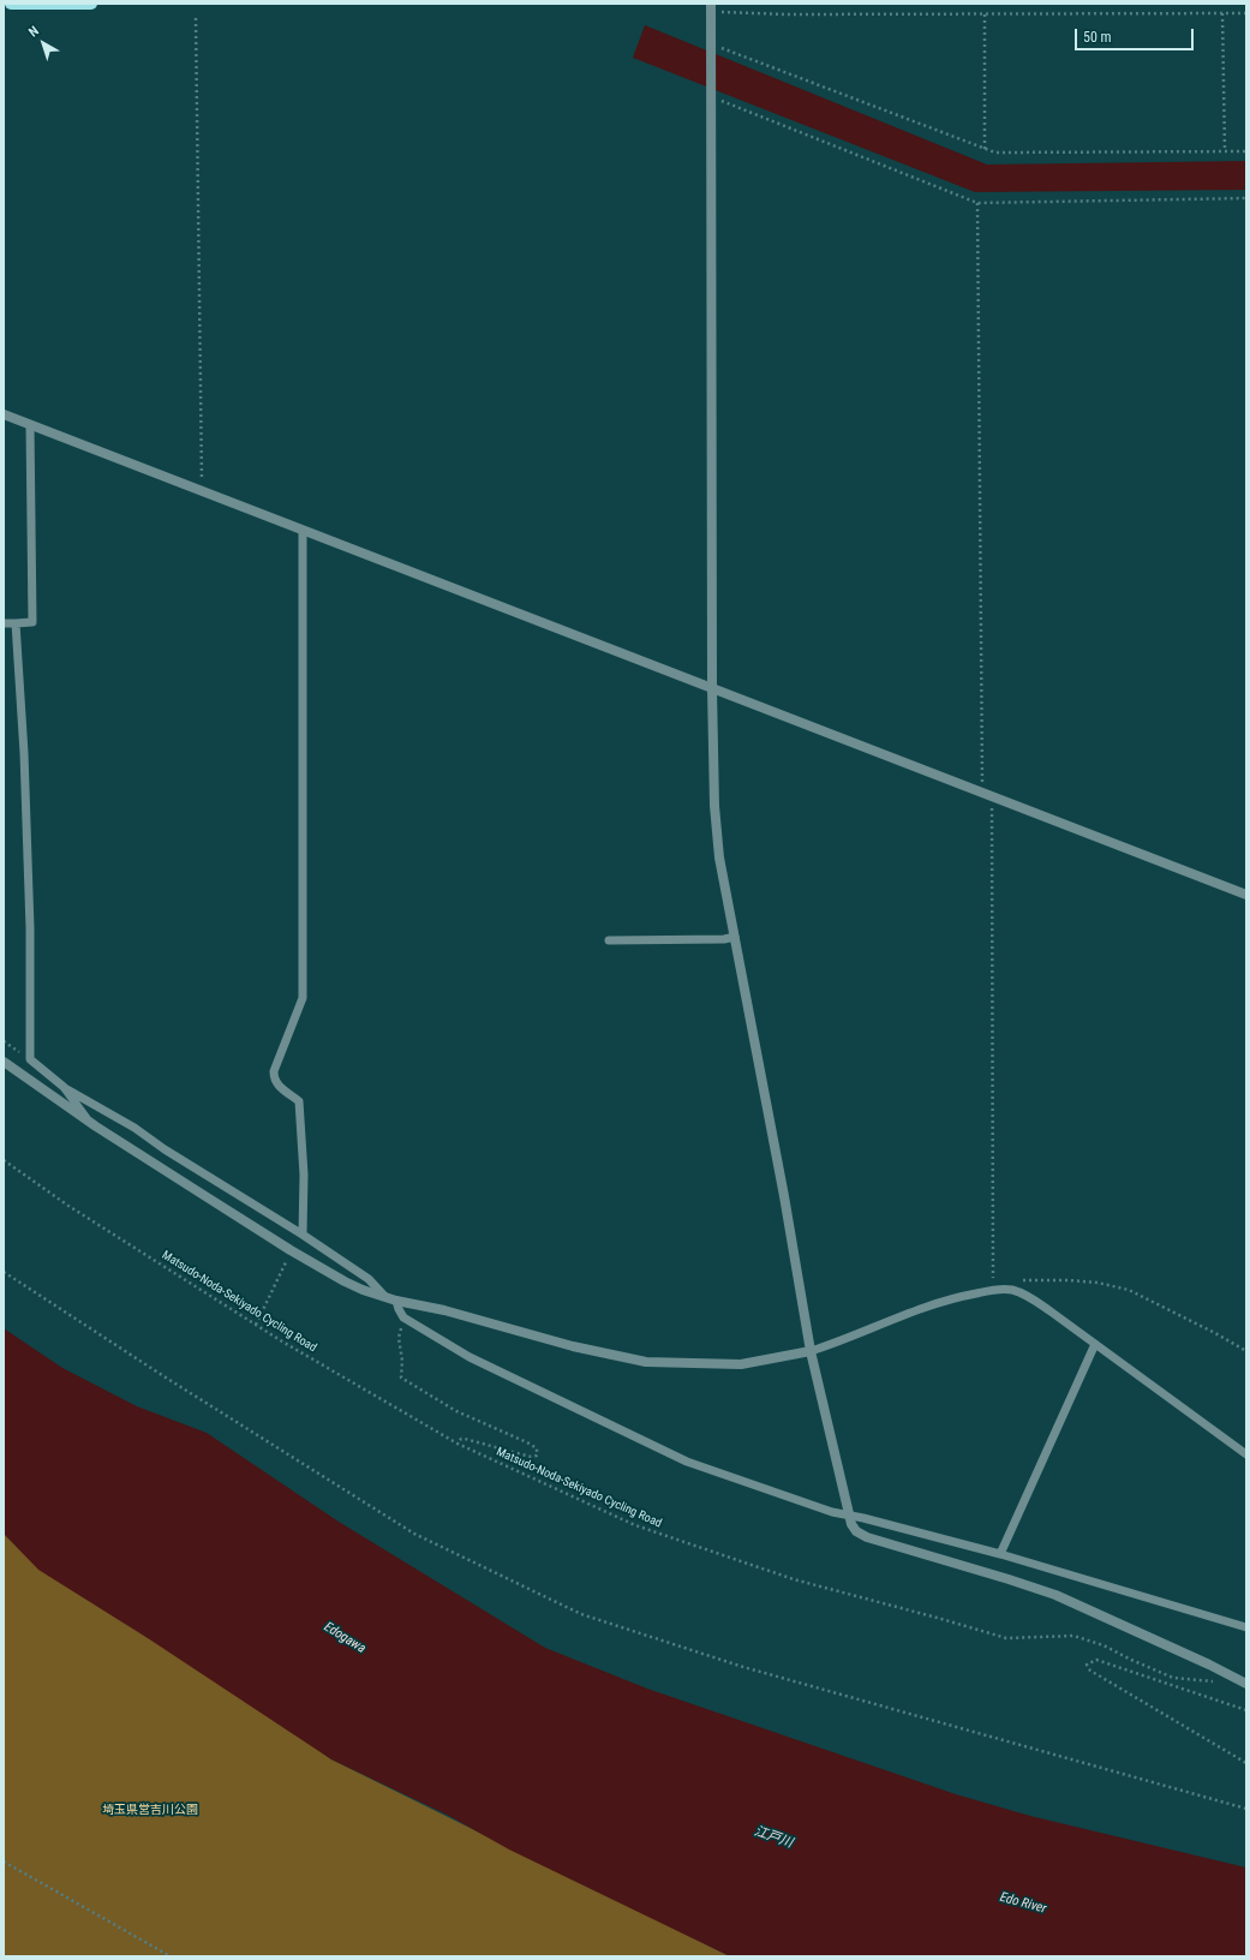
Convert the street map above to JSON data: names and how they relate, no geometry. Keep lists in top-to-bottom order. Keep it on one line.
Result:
{"streets":{"path":["Matsudo-Noda-Sekiyado Cycling Road"]},"water":["Edogawa","江戸川","Edo River"],"parks":["埼玉県営吉川公園"],"scale_bar":"50 m","north":"top left"}
